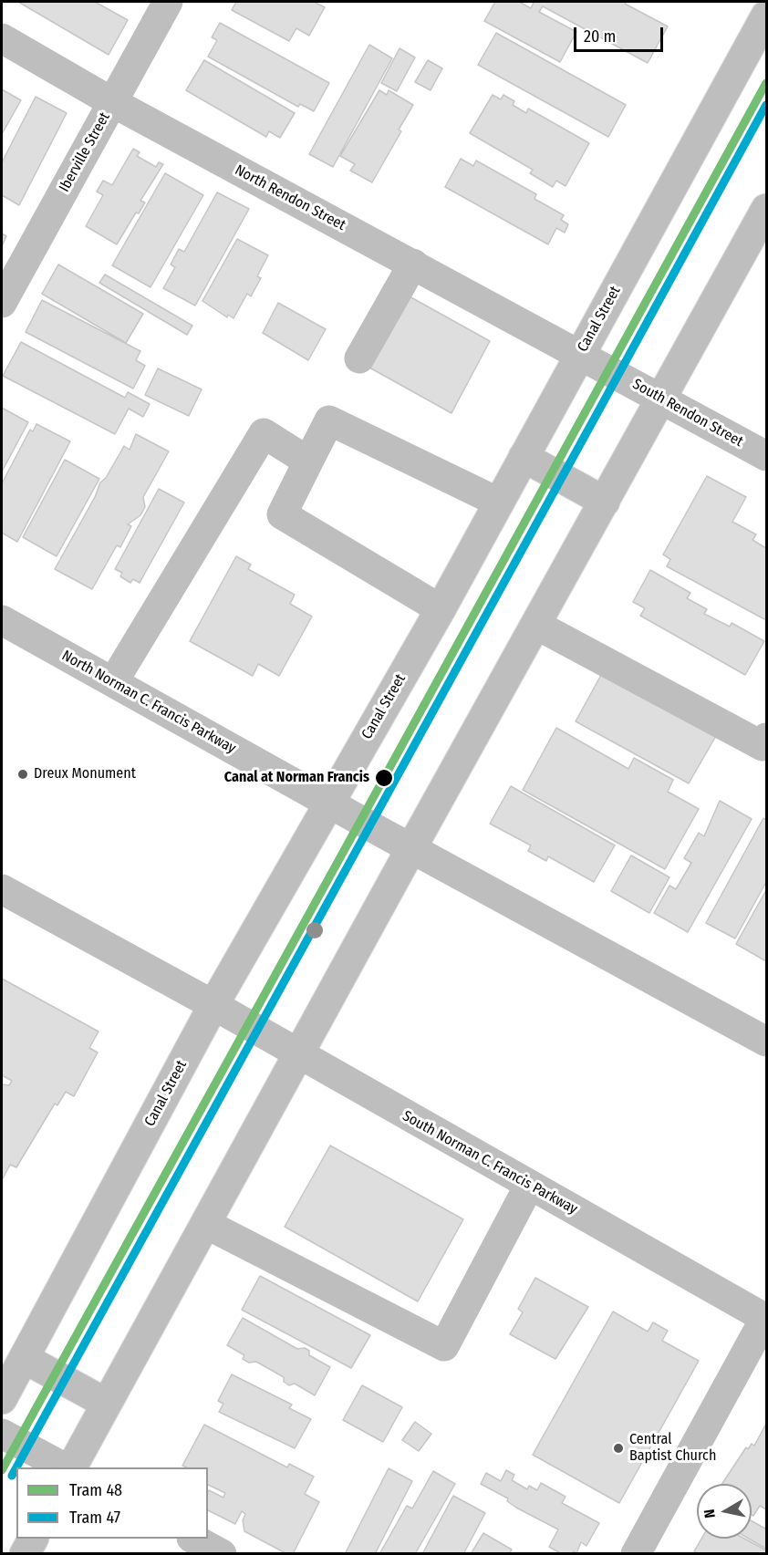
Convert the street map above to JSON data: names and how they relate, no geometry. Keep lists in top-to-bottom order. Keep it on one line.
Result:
{"streets":{"street":["Iberville Street","North Rendon Street","Canal Street","South Rendon Street","North Norman C. Francis Parkway","South Norman C. Francis Parkway"]},"crossings":[["Iberville Street","North Rendon Street"],["North Rendon Street","Canal Street"],["North Rendon Street","South Rendon Street"],["Canal Street","South Rendon Street"],["Canal Street","North Norman C. Francis Parkway"],["Canal Street","South Norman C. Francis Parkway"]],"places":["Dreux Monument","Canal at Norman Francis","Central Baptist Church"],"lines":["tram line 48","tram line 47"],"legend":["Tram 48","Tram 47"],"scale_bar":"20 m","north":"left"}
